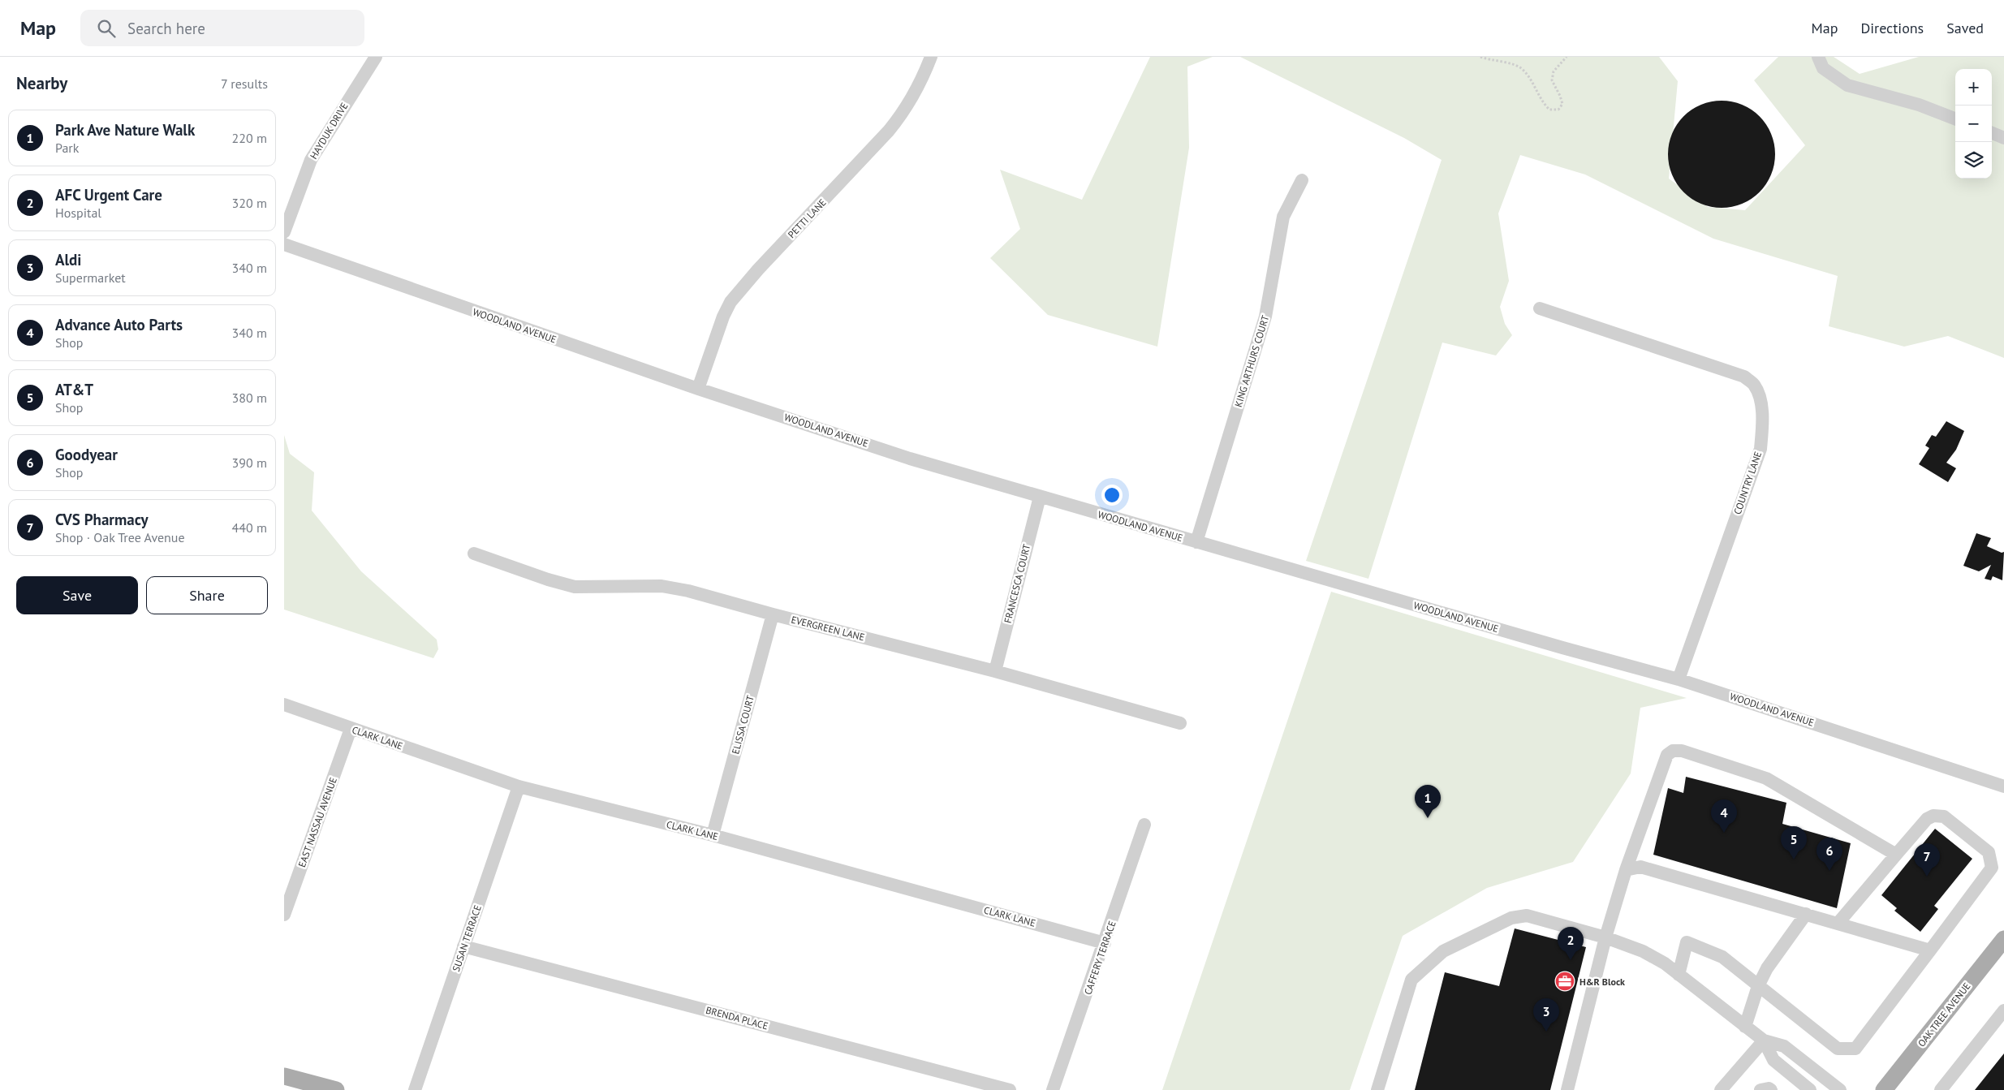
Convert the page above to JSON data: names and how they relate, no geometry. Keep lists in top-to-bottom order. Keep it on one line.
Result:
{"streets":{"main road":["OAK TREE AVENUE"],"street":["HAYDUK DRIVE","PETTI LANE","WOODLAND AVENUE","KING ARTHURS COURT","COUNTRY LANE","FRANCESCA COURT","EVERGREEN LANE","ELISSA COURT","CLARK LANE","EAST NASSAU AVENUE","SUSAN TERRACE","CAFFERY TERRACE","BRENDA PLACE"]},"crossings":[["PETTI LANE","WOODLAND AVENUE"],["WOODLAND AVENUE","KING ARTHURS COURT"],["WOODLAND AVENUE","COUNTRY LANE"],["WOODLAND AVENUE","FRANCESCA COURT"],["FRANCESCA COURT","EVERGREEN LANE"],["EVERGREEN LANE","ELISSA COURT"],["ELISSA COURT","CLARK LANE"],["CLARK LANE","EAST NASSAU AVENUE"],["CLARK LANE","SUSAN TERRACE"],["CLARK LANE","CAFFERY TERRACE"],["SUSAN TERRACE","BRENDA PLACE"]],"places":{"office":["H&R Block"]},"page":{"header":"Map","search":"Search here","nav":["Map","Directions","Saved"],"heading":["Nearby","7 results"],"map_buttons":["+","−"],"list":[{"mark":"1","name":"Park Ave Nature Walk","note":"Park","value":"220 m"},{"mark":"2","name":"AFC Urgent Care","note":"Hospital","value":"320 m"},{"mark":"3","name":"Aldi","note":"Supermarket","value":"340 m"},{"mark":"4","name":"Advance Auto Parts","note":"Shop","value":"340 m"},{"mark":"5","name":"AT&T","note":"Shop","value":"380 m"},{"mark":"6","name":"Goodyear","note":"Shop","value":"390 m"},{"mark":"7","name":"CVS Pharmacy","note":"Shop · Oak Tree Avenue","value":"440 m"}],"buttons":["Save","Share"],"pins":["1","4","5","6","7","2","3"]}}
